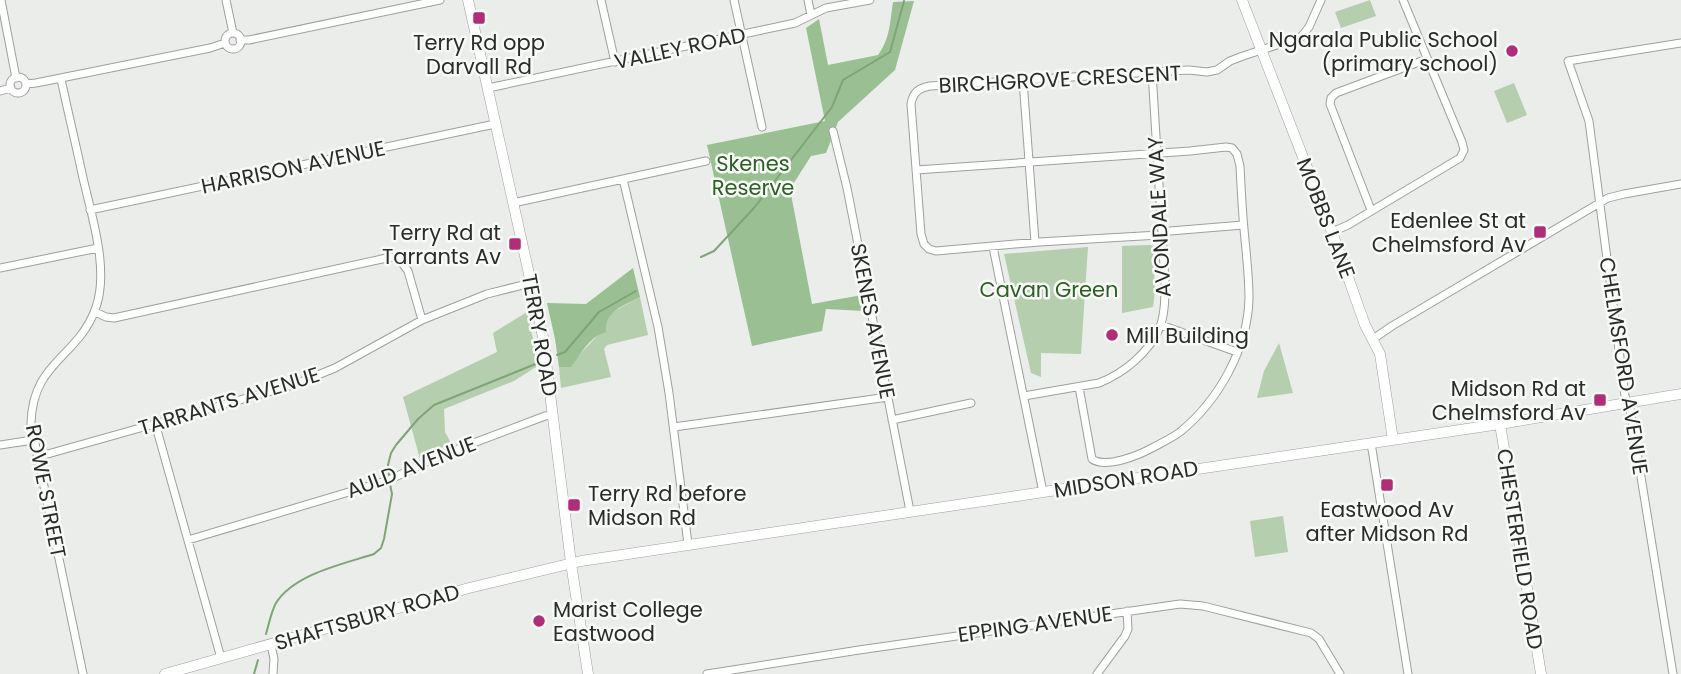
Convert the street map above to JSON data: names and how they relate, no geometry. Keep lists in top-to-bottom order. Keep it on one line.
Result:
{"streets":{"street":["VALLEY ROAD","BIRCHGROVE CRESCENT","HARRISON AVENUE","AVONDALE WAY","MOBBS LANE","SKENES AVENUE","TERRY ROAD","CHELMSFORD AVENUE","TARRANTS AVENUE","AULD AVENUE","MIDSON ROAD","ROWE STREET","CHESTERFIELD ROAD","SHAFTSBURY ROAD","EPPING AVENUE"]},"crossings":[["VALLEY ROAD","TERRY ROAD"],["BIRCHGROVE CRESCENT","AVONDALE WAY"],["BIRCHGROVE CRESCENT","MOBBS LANE"],["HARRISON AVENUE","TERRY ROAD"],["HARRISON AVENUE","ROWE STREET"],["MOBBS LANE","MIDSON ROAD"],["SKENES AVENUE","MIDSON ROAD"],["TERRY ROAD","TARRANTS AVENUE"],["TERRY ROAD","AULD AVENUE"],["TERRY ROAD","MIDSON ROAD"],["TERRY ROAD","SHAFTSBURY ROAD"],["CHELMSFORD AVENUE","MIDSON ROAD"],["TARRANTS AVENUE","ROWE STREET"],["MIDSON ROAD","CHESTERFIELD ROAD"],["MIDSON ROAD","SHAFTSBURY ROAD"]],"parks":["Skenes Reserve","Cavan Green"],"places":{"transit":["Terry Rd opp Darvall Rd","Edenlee St at Chelmsford Av","Terry Rd at Tarrants Av","Midson Rd at Chelmsford Av","Eastwood Av after Midson Rd","Terry Rd before Midson Rd"],"other":["Ngarala Public School (primary school)","Mill Building","Marist College Eastwood"]}}
